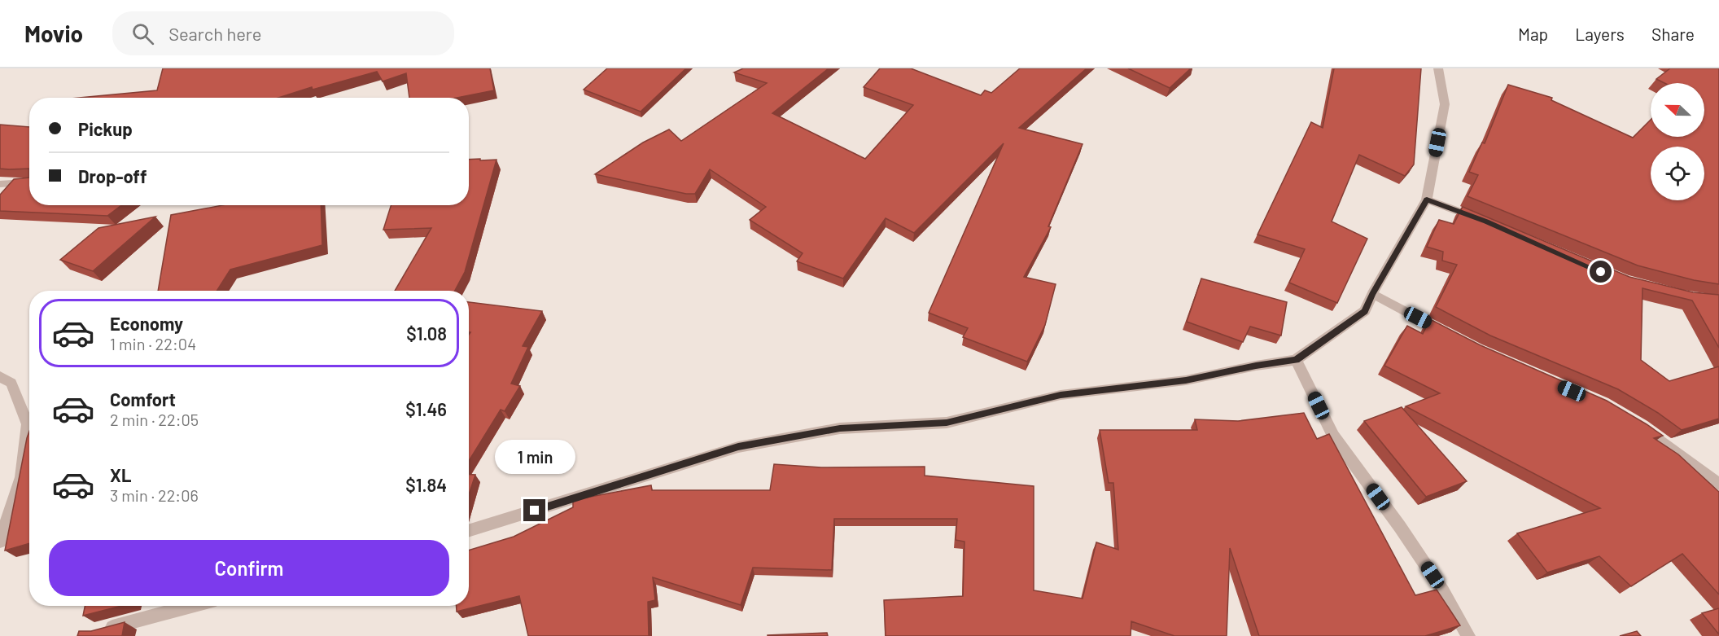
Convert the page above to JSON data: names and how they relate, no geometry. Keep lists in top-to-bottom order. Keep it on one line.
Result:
{"north":"left","page":{"header":"Movio","search":"Search here","nav":["Map","Layers","Share"],"banner":["Pickup","Drop-off"],"list":[{"name":"Economy","note":"1 min · 22:04","value":"$1.08"},{"name":"Comfort","note":"2 min · 22:05","value":"$1.46"},{"name":"XL","note":"3 min · 22:06","value":"$1.84"}],"bubble":"1 min","buttons":"Confirm"}}
